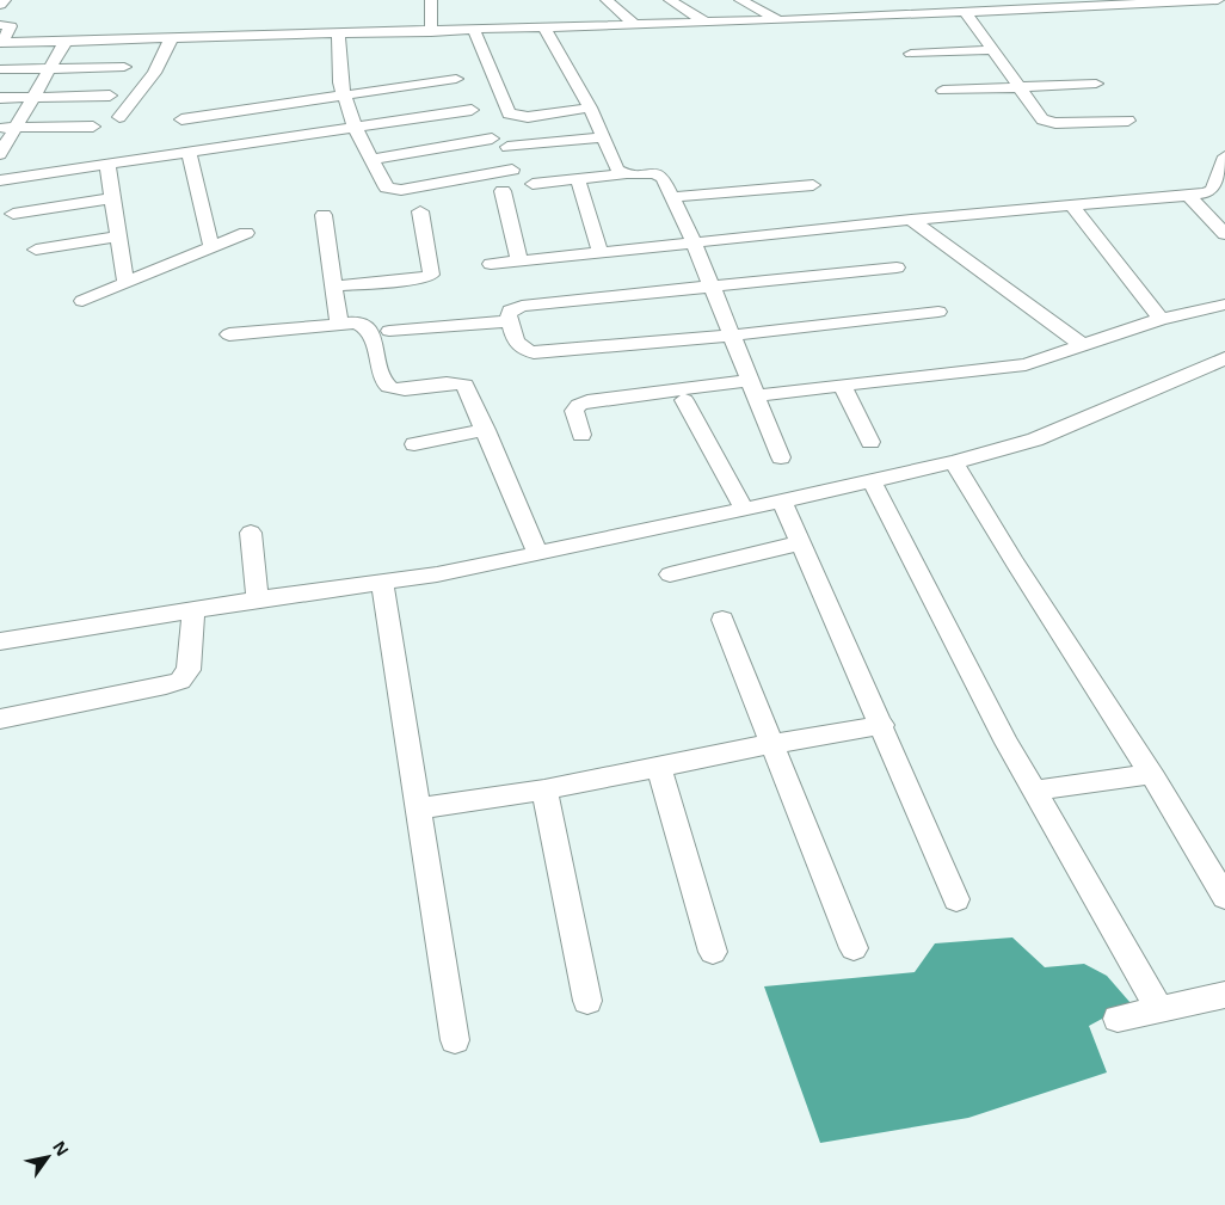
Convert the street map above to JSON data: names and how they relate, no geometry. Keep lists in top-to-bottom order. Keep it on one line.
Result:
{"north":"top right"}
